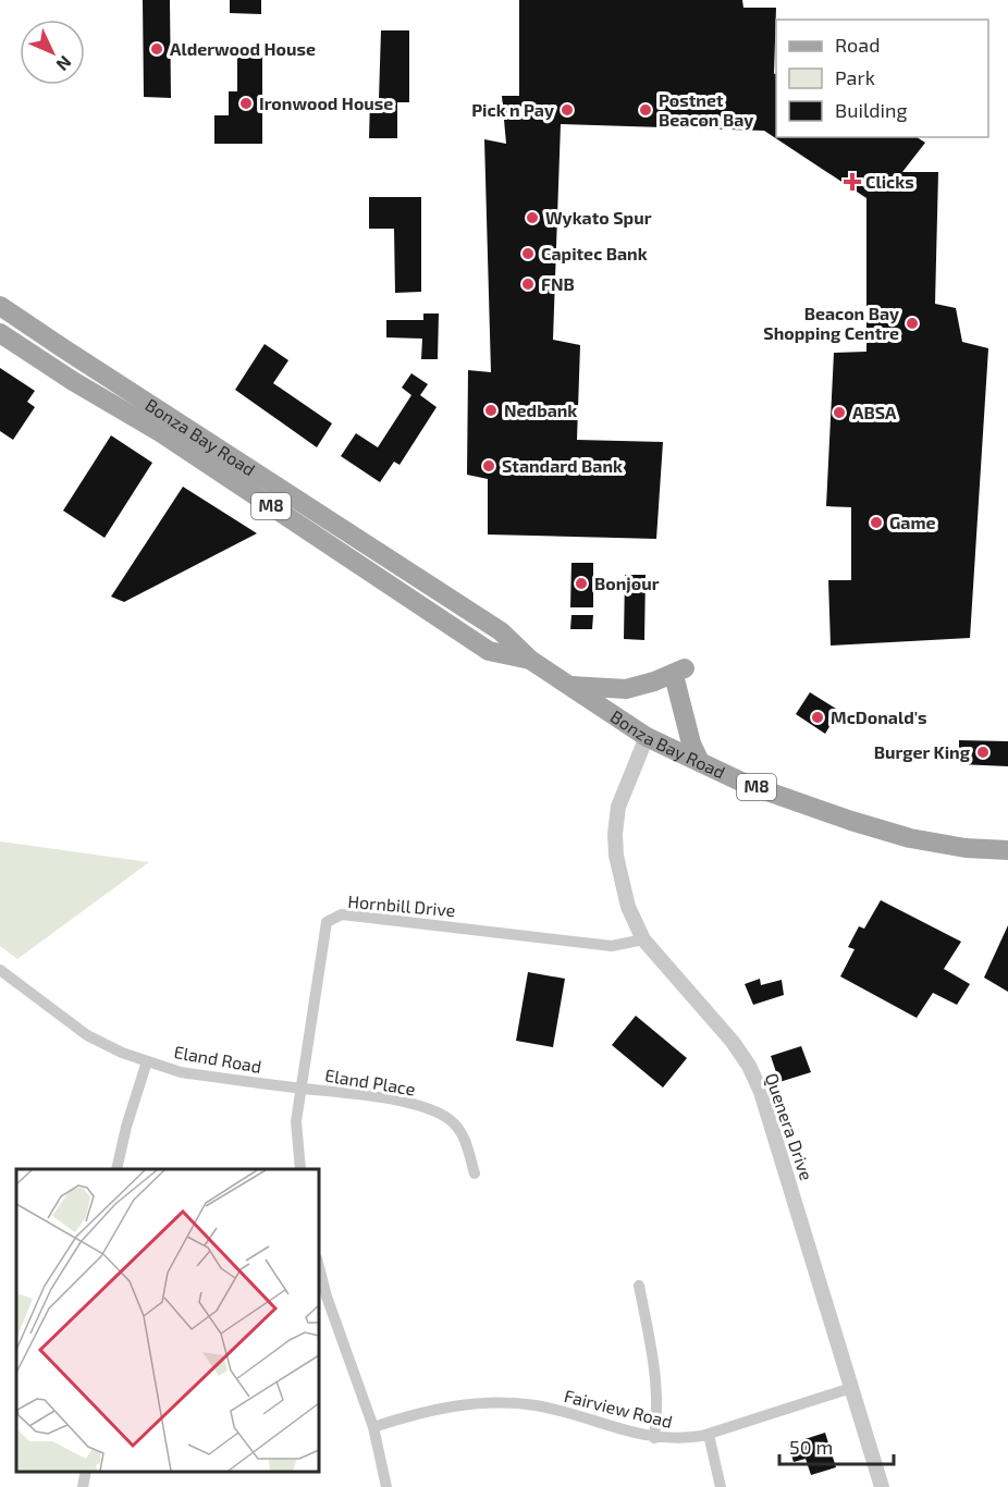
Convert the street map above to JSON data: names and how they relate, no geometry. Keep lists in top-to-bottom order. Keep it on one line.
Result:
{"streets":{"main road":["Bonza Bay Road","M8"],"street":["Hornbill Drive","Eland Road","Eland Place","Quenera Drive","Fairview Road"]},"crossings":[["Bonza Bay Road","Quenera Drive"],["Hornbill Drive","Eland Road"],["Hornbill Drive","Eland Place"],["Hornbill Drive","Quenera Drive"],["Eland Road","Eland Place"],["Quenera Drive","Fairview Road"]],"places":{"other":["Alderwood House","Ironwood House","Pick n Pay","Postnet Beacon Bay","Wykato Spur","Capitec Bank","FNB","Beacon Bay Shopping Centre","Nedbank","ABSA","Standard Bank","Game","Bonjour","McDonald's","Burger King"],"health":["Clicks"]},"legend":["Road","Park","Building"],"scale_bar":"50 m","north":"bottom right"}
